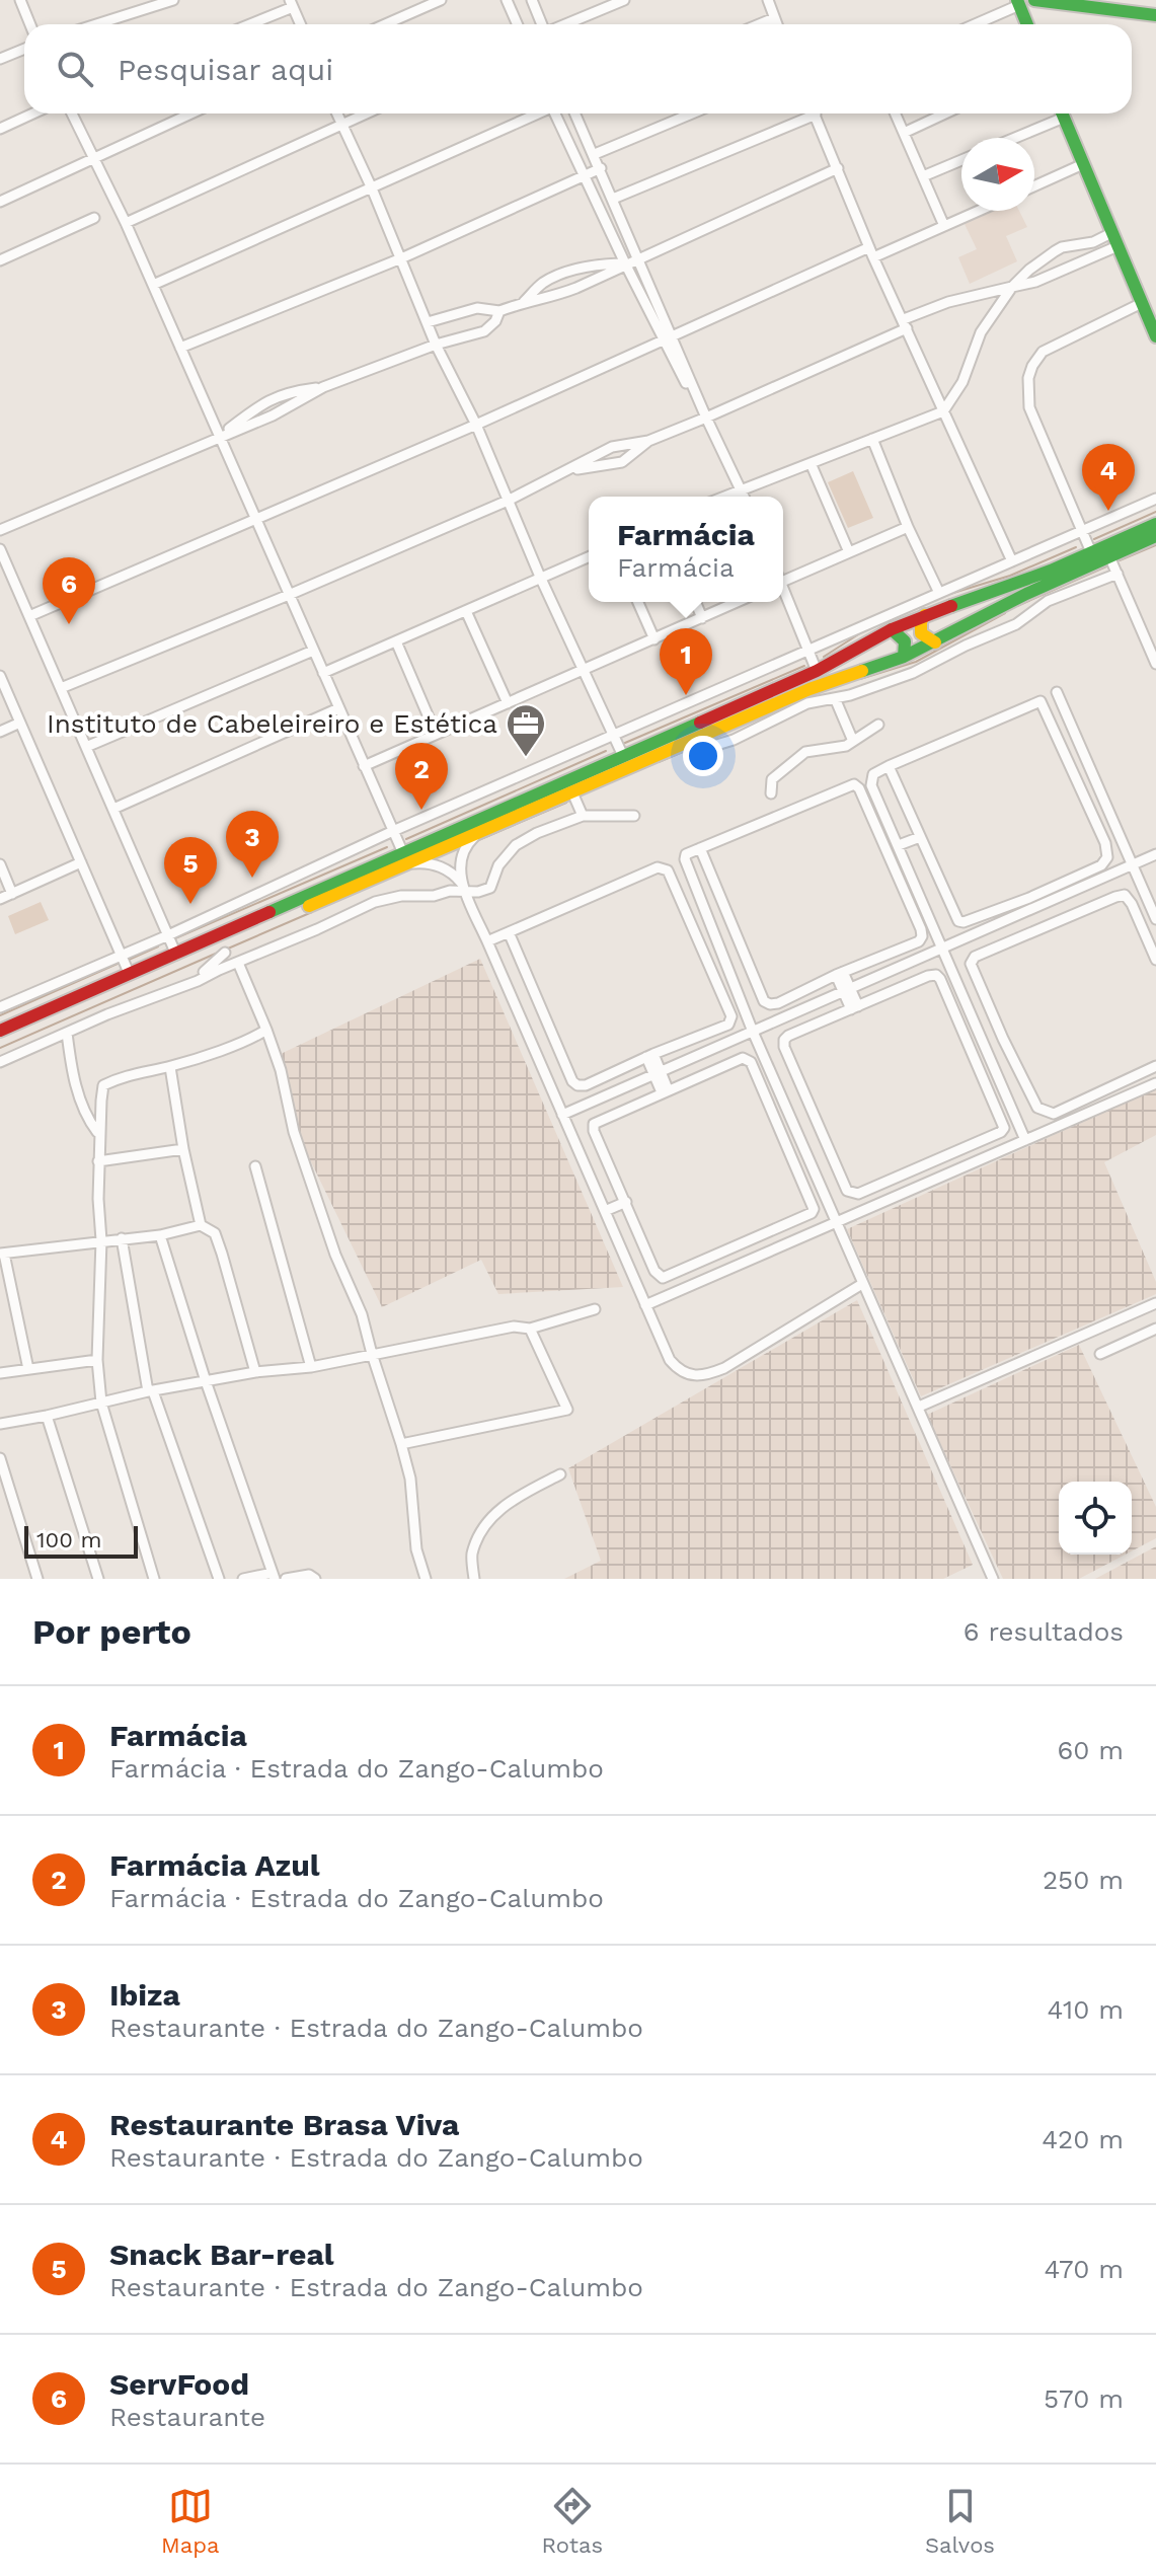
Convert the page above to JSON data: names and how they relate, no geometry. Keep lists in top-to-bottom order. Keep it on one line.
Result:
{"places":{"office":["Instituto de Cabeleireiro e Estética"]},"scale_bar":"100 m","north":"right","page":{"search":"Pesquisar aqui","pins":["4","6","1","2","3","5"],"popup":["Farmácia","Farmácia"],"scale":"100 m","heading":["Por perto","6 resultados"],"list":[{"mark":"1","name":"Farmácia","note":"Farmácia · Estrada do Zango-Calumbo","value":"60 m"},{"mark":"2","name":"Farmácia Azul","note":"Farmácia · Estrada do Zango-Calumbo","value":"250 m"},{"mark":"3","name":"Ibiza","note":"Restaurante · Estrada do Zango-Calumbo","value":"410 m"},{"mark":"4","name":"Restaurante Brasa Viva","note":"Restaurante · Estrada do Zango-Calumbo","value":"420 m"},{"mark":"5","name":"Snack Bar-real","note":"Restaurante · Estrada do Zango-Calumbo","value":"470 m"},{"mark":"6","name":"ServFood","note":"Restaurante","value":"570 m"}],"nav":["Mapa","Rotas","Salvos"]}}
